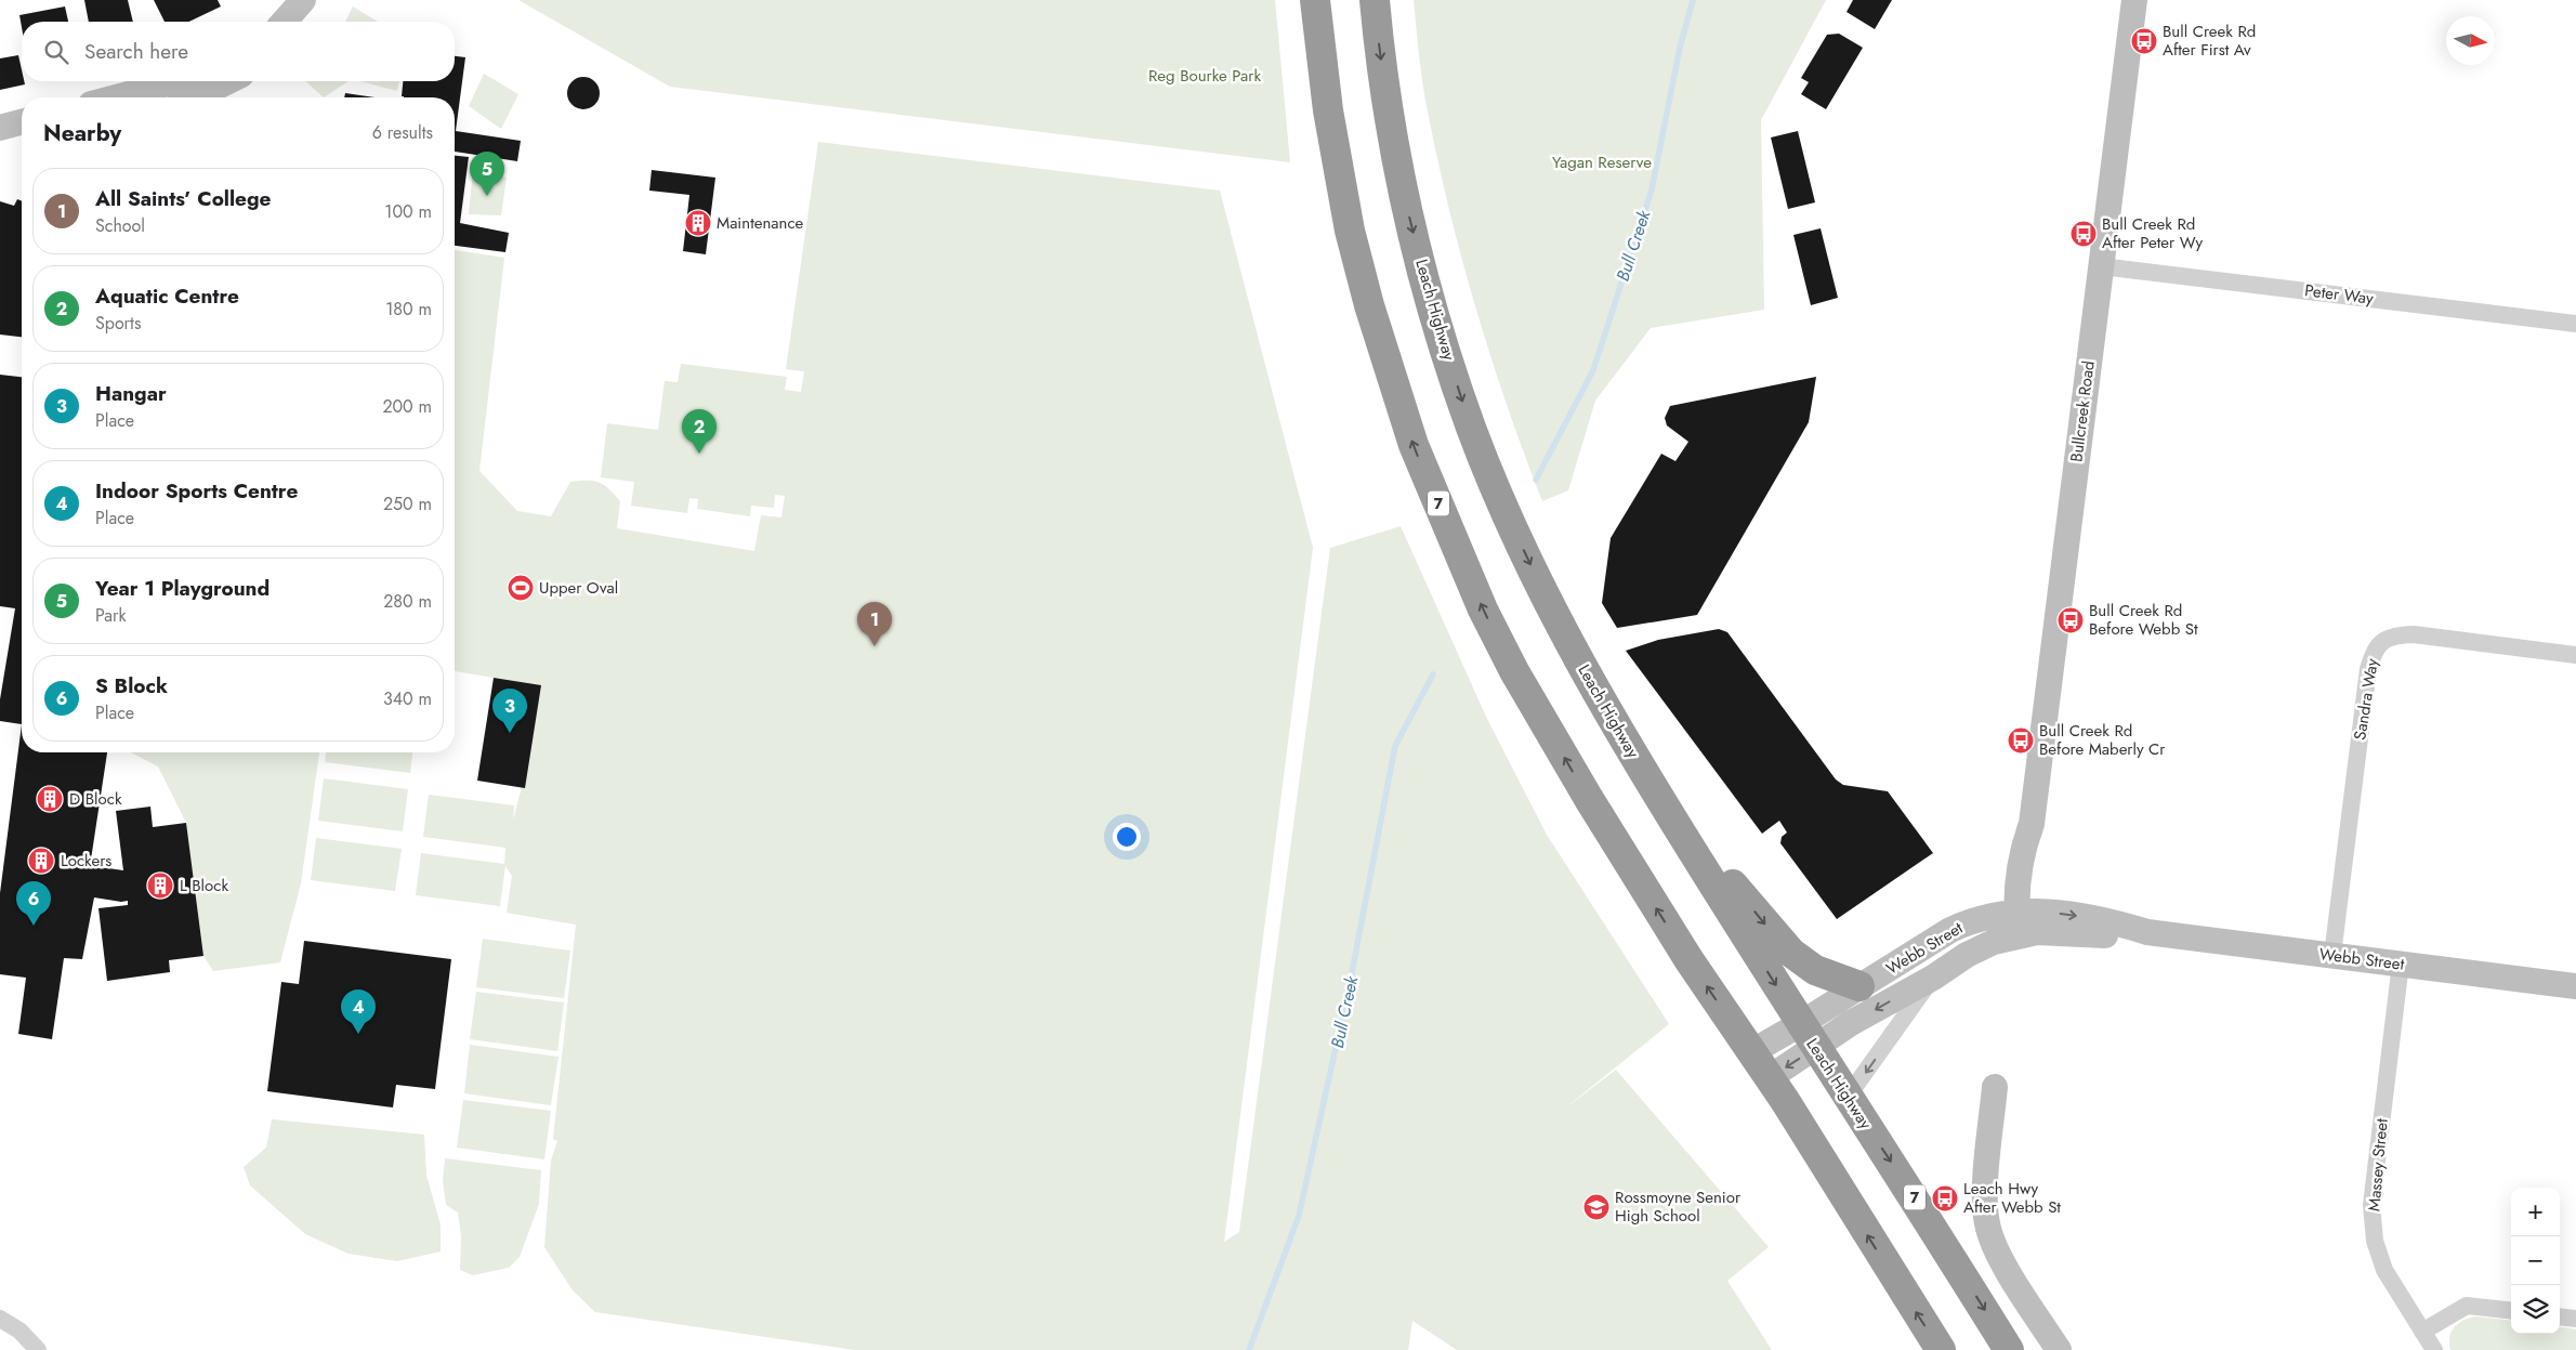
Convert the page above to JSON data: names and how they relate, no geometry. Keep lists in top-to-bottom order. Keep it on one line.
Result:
{"streets":{"highway":["Leach Highway","7"],"street":["Peter Way","Bullcreek Road","Sandra Way","Webb Street","Massey Street"]},"crossings":[["Peter Way","Bullcreek Road"],["Leach Highway","Webb Street"],["Bullcreek Road","Webb Street"],["7","Webb Street"],["Sandra Way","Webb Street"],["Webb Street","Massey Street"]],"water":["Bull Creek"],"parks":["Reg Bourke Park","Yagan Reserve"],"places":{"bus stop":["Bull Creek Rd After First Av","Bull Creek Rd After Peter Wy","Bull Creek Rd Before Webb St","Bull Creek Rd Before Maberly Cr","Leach Hwy After Webb St"],"building":["Maintenance","D Block","Lockers","L Block"],"sports":["Upper Oval"],"school or university":["Rossmoyne Senior High School"]},"north":"right","page":{"search":"Search here","heading":["Nearby","6 results"],"pins":["5","2","1","3","6","4"],"list":[{"mark":"1","name":"All Saints’ College","note":"School","value":"100 m"},{"mark":"2","name":"Aquatic Centre","note":"Sports","value":"180 m"},{"mark":"3","name":"Hangar","note":"Place","value":"200 m"},{"mark":"4","name":"Indoor Sports Centre","note":"Place","value":"250 m"},{"mark":"5","name":"Year 1 Playground","note":"Park","value":"280 m"},{"mark":"6","name":"S Block","note":"Place","value":"340 m"}],"map_buttons":["+","−"]}}
